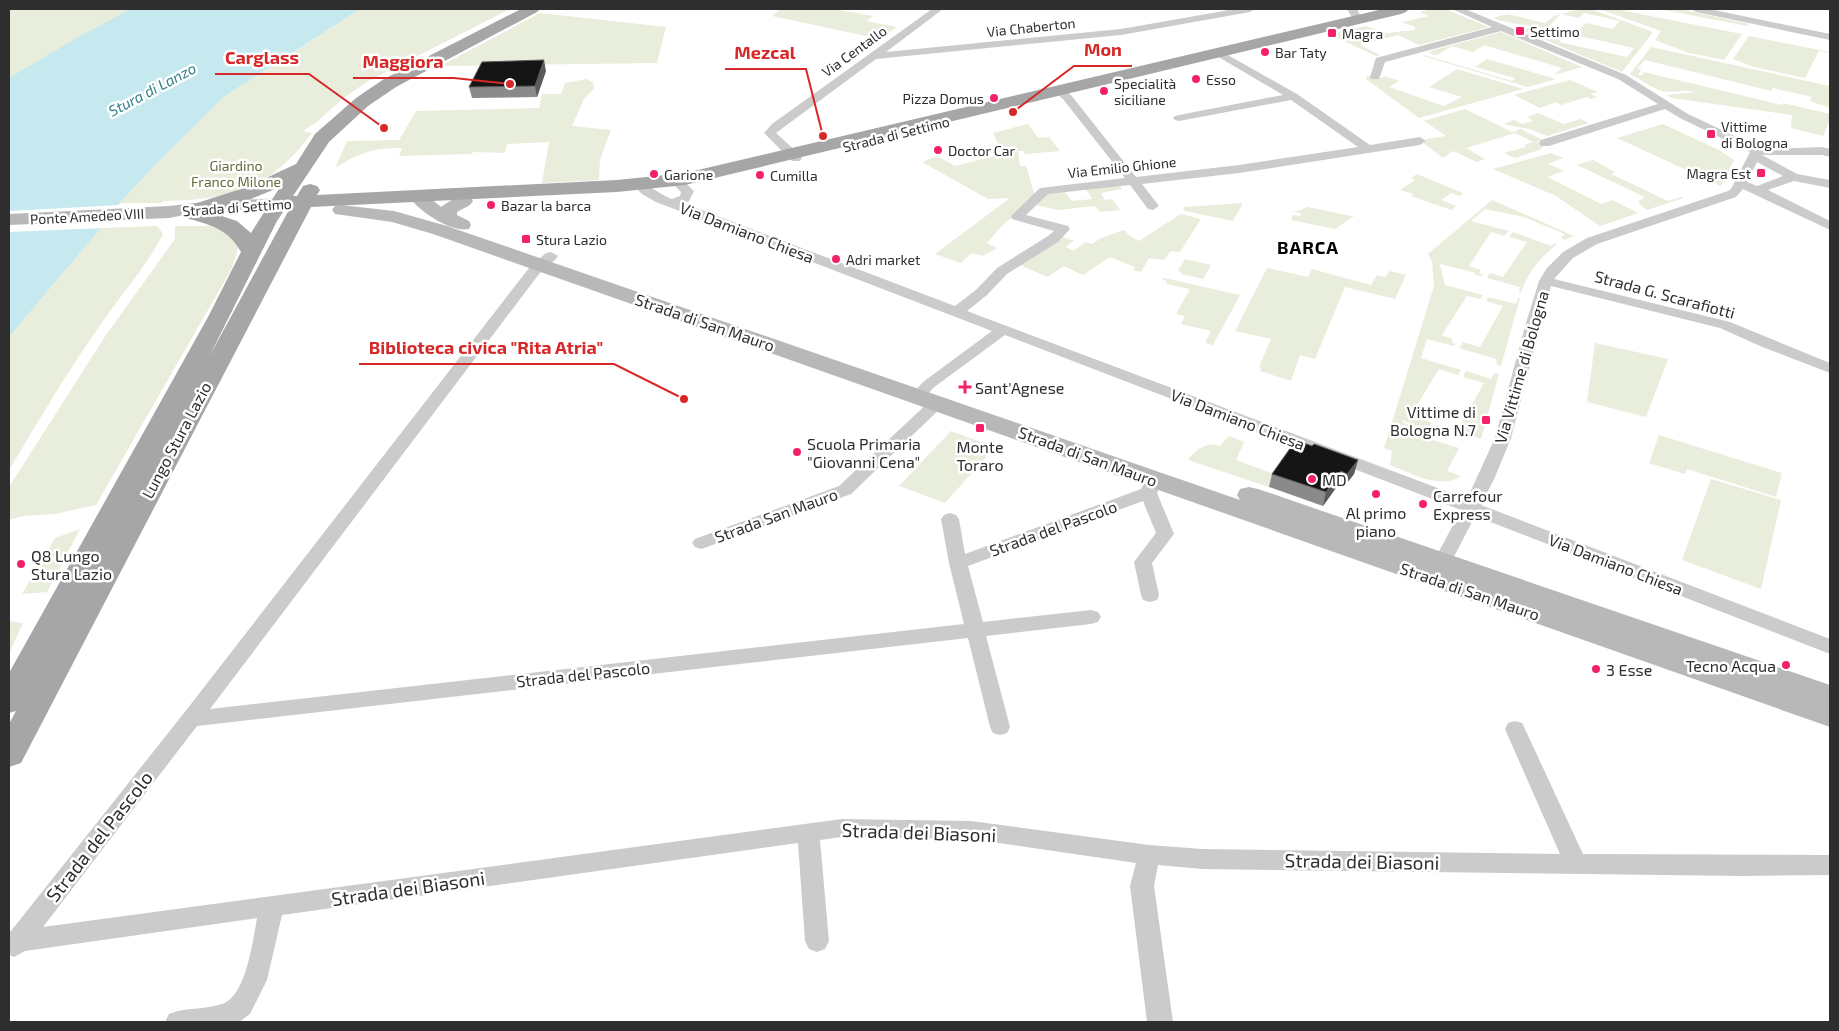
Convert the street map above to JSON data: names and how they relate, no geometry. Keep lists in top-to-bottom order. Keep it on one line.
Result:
{"streets":{"main road":["Strada di Settimo","Ponte Amedeo VIII","Strada di San Mauro","Lungo Stura Lazio"],"street":["Via Chaberton","Via Centallo","Via Emilio Ghione","Via Damiano Chiesa","Strada G. Scarafiotti","Via Vittime di Bologna","Strada San Mauro","Strada del Pascolo","Strada dei Biasoni"]},"crossings":[["Via Chaberton","Via Centallo"],["Via Centallo","Strada di Settimo"],["Strada di Settimo","Ponte Amedeo VIII"],["Strada di Settimo","Via Damiano Chiesa"],["Strada di Settimo","Strada di San Mauro"],["Strada di Settimo","Lungo Stura Lazio"],["Via Emilio Ghione","Via Damiano Chiesa"],["Via Damiano Chiesa","Via Vittime di Bologna"],["Via Damiano Chiesa","Strada San Mauro"],["Strada G. Scarafiotti","Via Vittime di Bologna"],["Strada di San Mauro","Via Vittime di Bologna"],["Strada di San Mauro","Strada San Mauro"],["Strada di San Mauro","Strada del Pascolo"],["Strada del Pascolo","Strada dei Biasoni"]],"districts":["BARCA"],"water":["Stura di Lanzo"],"parks":["Giardino Franco Milone"],"places":{"transit":["Settimo","Magra","Vittime di Bologna","Magra Est","Stura Lazio","Vittime di Bologna N.7","Monte Toraro"],"other":["Bar Taty","Esso","Maggiora","Specialità siciliane","Pizza Domus","Mon","Carglass","Mezcal","Doctor Car","Garione","Cumilla","Bazar la barca","Adri market","Biblioteca civica \"Rita Atria\"","Scuola Primaria \"Giovanni Cena\"","MD","Al primo piano","Carrefour Express","Q8 Lungo Stura Lazio","Tecno Acqua","3 Esse"],"health":["Sant'Agnese"]}}
